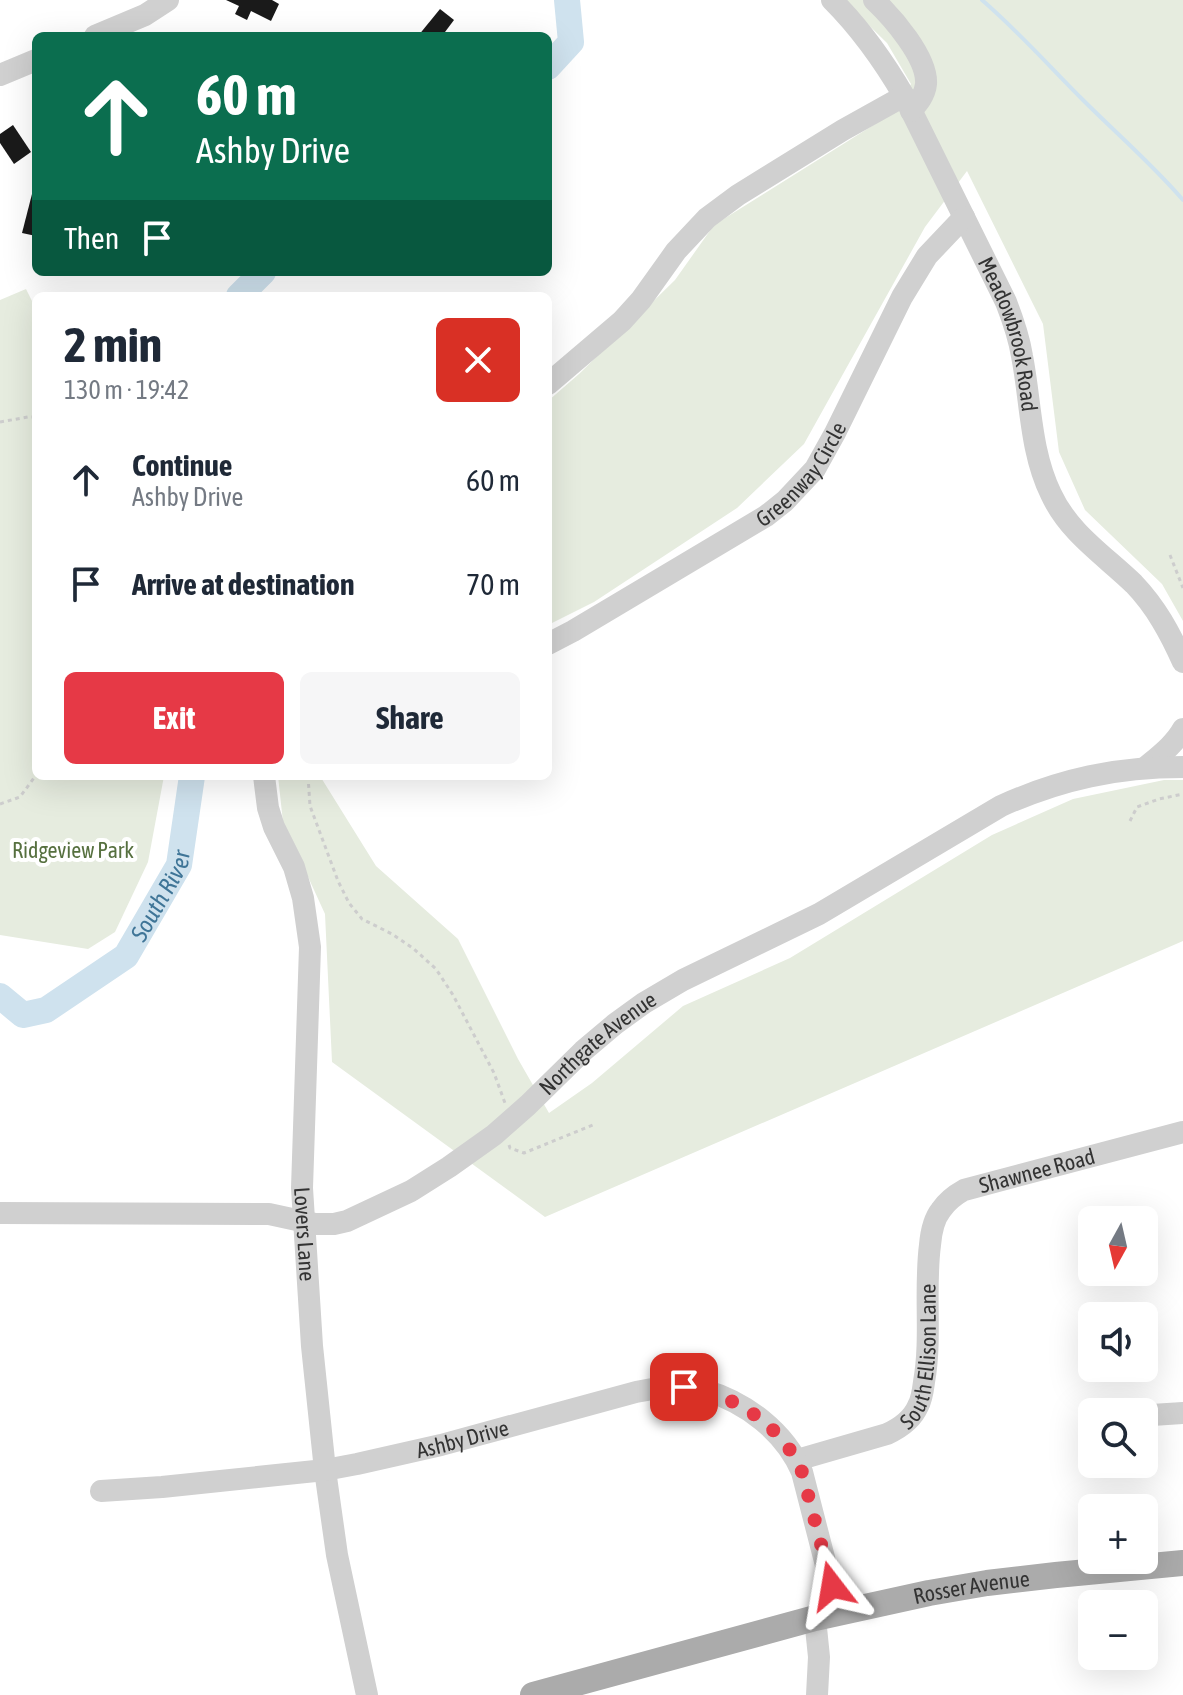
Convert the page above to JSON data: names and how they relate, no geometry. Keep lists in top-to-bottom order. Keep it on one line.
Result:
{"streets":{"main road":["Rosser Avenue"],"street":["Meadowbrook Road","Greenway Circle","Northgate Avenue","Shawnee Road","Lovers Lane","South Ellison Lane","Ashby Drive"]},"crossings":[["Meadowbrook Road","Greenway Circle"],["Northgate Avenue","Lovers Lane"],["Shawnee Road","South Ellison Lane"],["Lovers Lane","Ashby Drive"],["South Ellison Lane","Ashby Drive"]],"water":["South River"],"parks":["Ridgeview Park"],"north":"bottom","page":{"turn":["60 m","Ashby Drive"],"then":"Then","heading":["2 min","130 m · 19:42"],"list":[{"name":"Continue","note":"Ashby Drive","value":"60 m"},{"name":"Arrive at destination","value":"70 m"}],"buttons":["Exit","Share"],"map_buttons":["+","−"]}}
